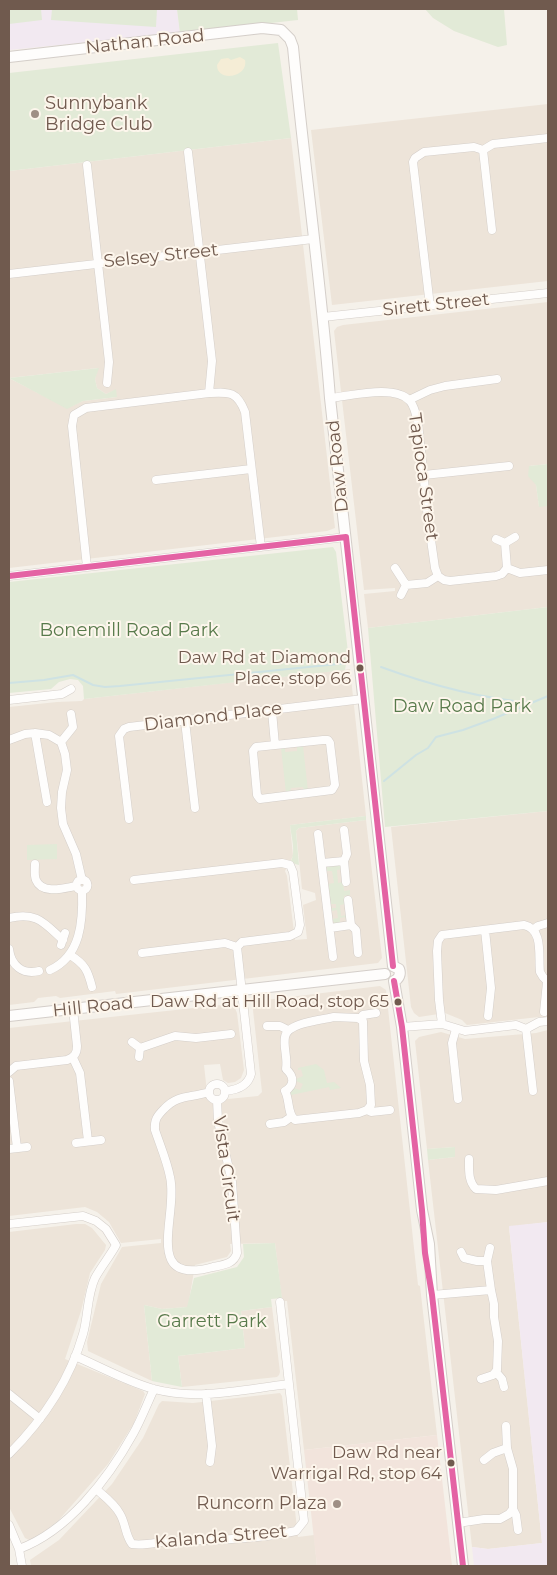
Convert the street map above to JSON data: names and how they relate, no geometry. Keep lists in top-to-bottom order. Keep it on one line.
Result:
{"streets":{"street":["Nathan Road","Selsey Street","Sirett Street","Daw Road","Tapioca Street","Diamond Place","Hill Road","Vista Circuit","Kalanda Street"]},"crossings":[["Nathan Road","Daw Road"],["Selsey Street","Daw Road"],["Sirett Street","Daw Road"],["Daw Road","Tapioca Street"],["Daw Road","Diamond Place"],["Daw Road","Hill Road"]],"parks":["Bonemill Road Park","Daw Road Park","Garrett Park"],"places":["Sunnybank Bridge Club","Daw Rd at Diamond Place, stop 66","Daw Rd at Hill Road, stop 65","Daw Rd near Warrigal Rd, stop 64","Runcorn Plaza"]}
